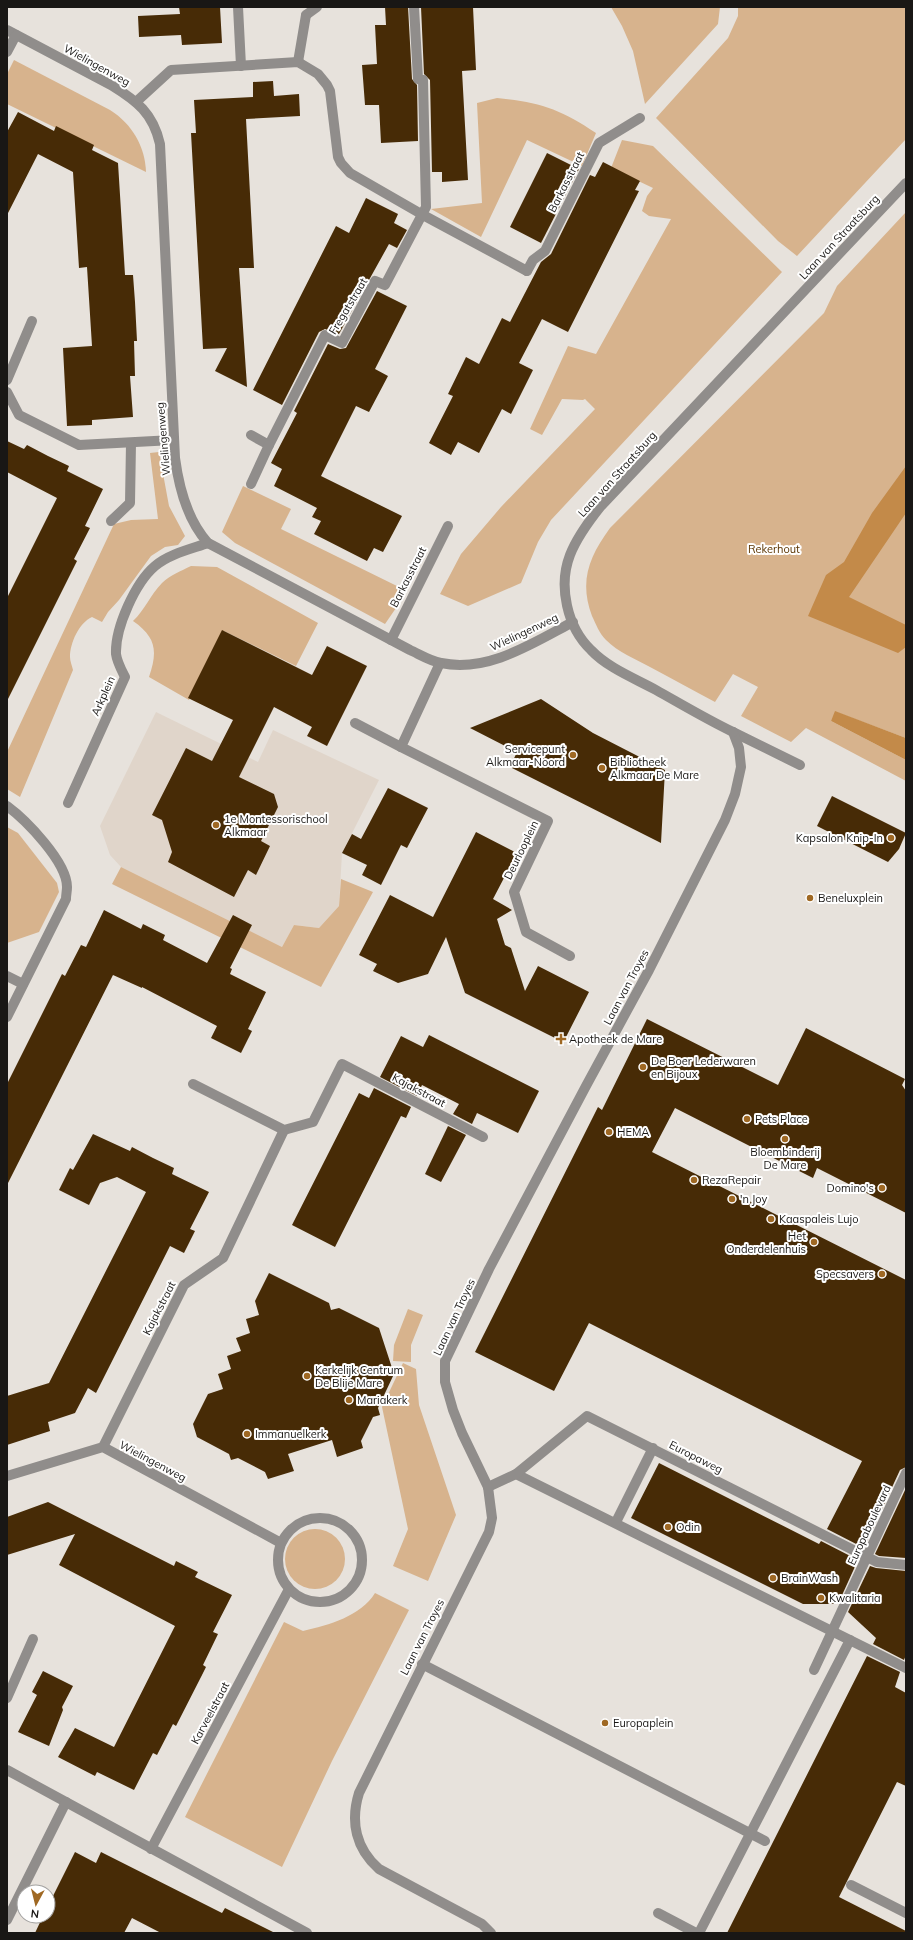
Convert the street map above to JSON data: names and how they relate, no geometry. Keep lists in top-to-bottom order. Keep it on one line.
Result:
{"streets":{"street":["Wielingenweg","Barkasstraat","Laan van Straatsburg","Fregatstraat","Arkplein","Deurlooplein","Laan van Troyes","Kajakstraat","Europaweg","Europaboulevard","Karveelstraat"]},"crossings":[["Wielingenweg","Barkasstraat"],["Wielingenweg","Laan van Straatsburg"],["Wielingenweg","Arkplein"],["Wielingenweg","Kajakstraat"],["Wielingenweg","Karveelstraat"],["Barkasstraat","Fregatstraat"],["Laan van Straatsburg","Laan van Troyes"],["Laan van Troyes","Europaweg"],["Europaweg","Europaboulevard"]],"parks":["Rekerhout"],"places":{"other":["Servicepunt Alkmaar-Noord","Bibliotheek Alkmaar De Mare","1e Montessorischool Alkmaar","Kapsalon Knip-In","Beneluxplein","De Boer Lederwaren en Bijoux","Pets Place","HEMA","Bloembinderij De Mare","RezaRepair","Domino's","'n Joy","Kaaspaleis Lujo","Het Onderdelenhuis","Specsavers","Kerkelijk Centrum De Blije Mare","Mariakerk","Immanuelkerk","Odin","BrainWash","Kwalitaria","Europaplein"],"health":["Apotheek de Mare"]},"north":"bottom"}
